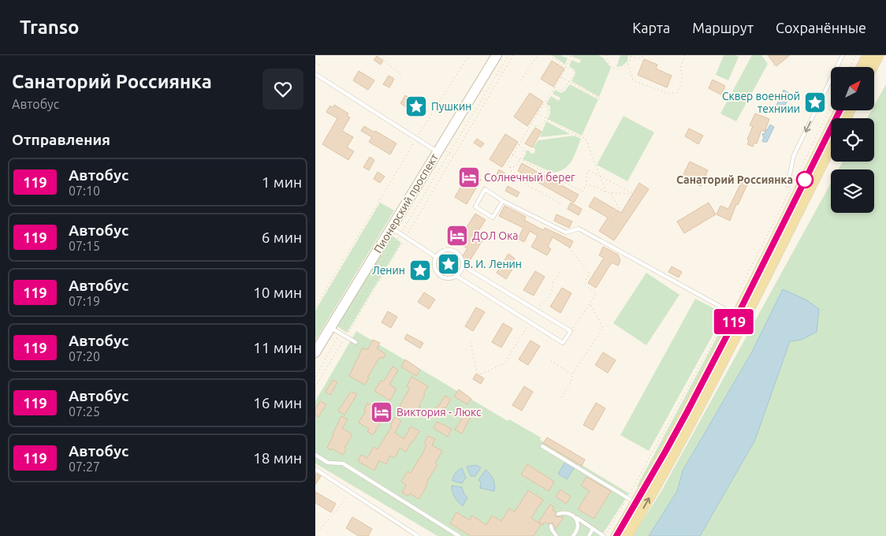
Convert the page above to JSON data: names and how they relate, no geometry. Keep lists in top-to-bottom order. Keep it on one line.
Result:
{"streets":{"street":["Пионерский проспект"]},"places":{"place":["Сквер военной техниии","Пушкин","В. И. Ленин","Ленин"],"hotel":["Солнечный берег","ДОЛ Ока","Виктория - Люкс"],"other":["Санаторий Россиянка"]},"lines":["bus line 119"],"north":"top right","page":{"header":"Transo","nav":["Карта","Маршрут","Сохранённые"],"heading":[["Санаторий Россиянка","Автобус"],"Отправления"],"on_map":"119","list":[{"mark":"119","name":"Автобус","note":"07:10","value":"1 мин"},{"mark":"119","name":"Автобус","note":"07:15","value":"6 мин"},{"mark":"119","name":"Автобус","note":"07:19","value":"10 мин"},{"mark":"119","name":"Автобус","note":"07:20","value":"11 мин"},{"mark":"119","name":"Автобус","note":"07:25","value":"16 мин"},{"mark":"119","name":"Автобус","note":"07:27","value":"18 мин"}]}}
